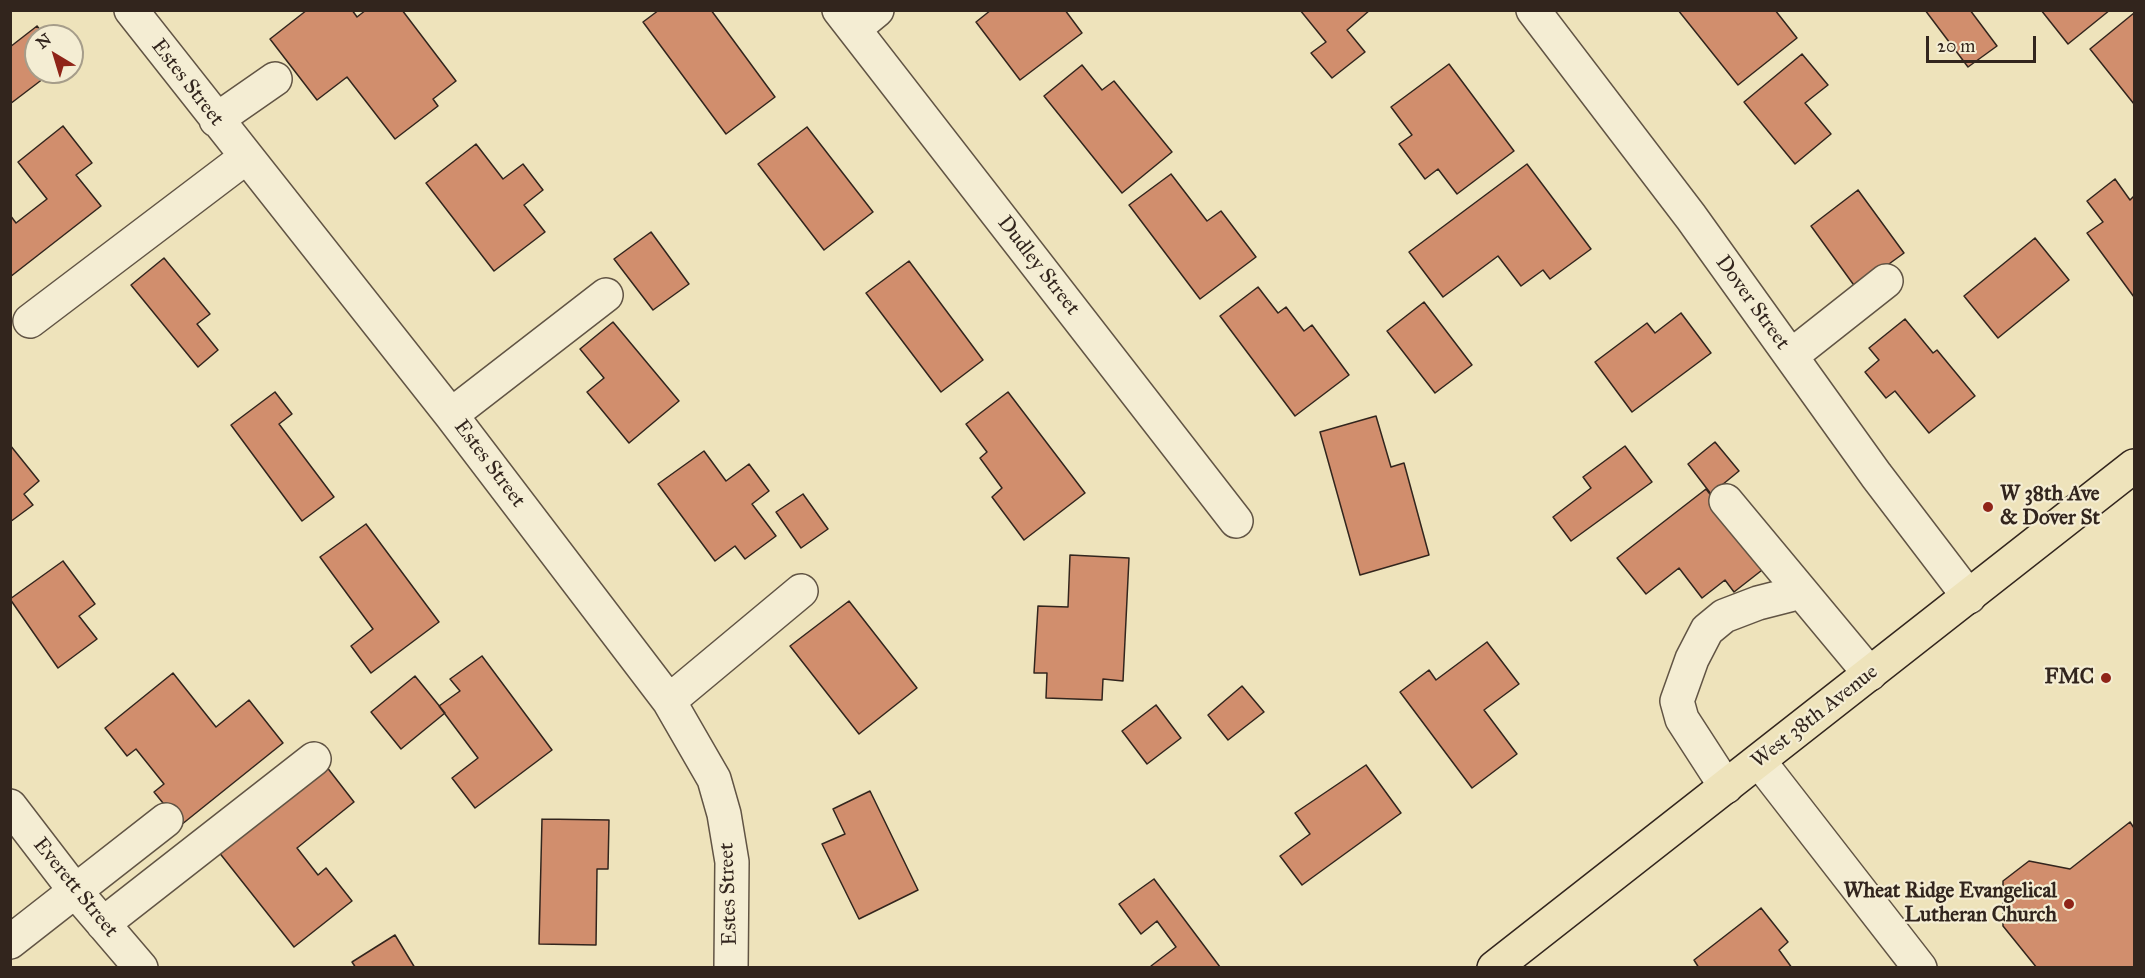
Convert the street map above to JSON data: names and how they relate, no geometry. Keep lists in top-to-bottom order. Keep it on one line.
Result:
{"streets":{"main road":["West 38th Avenue"],"street":["Estes Street","Dudley Street","Dover Street","Everett Street"]},"crossings":[["Dover Street","West 38th Avenue"]],"places":["W 38th Ave & Dover St","FMC","Wheat Ridge Evangelical Lutheran Church"],"scale_bar":"20 m","north":"top left"}
